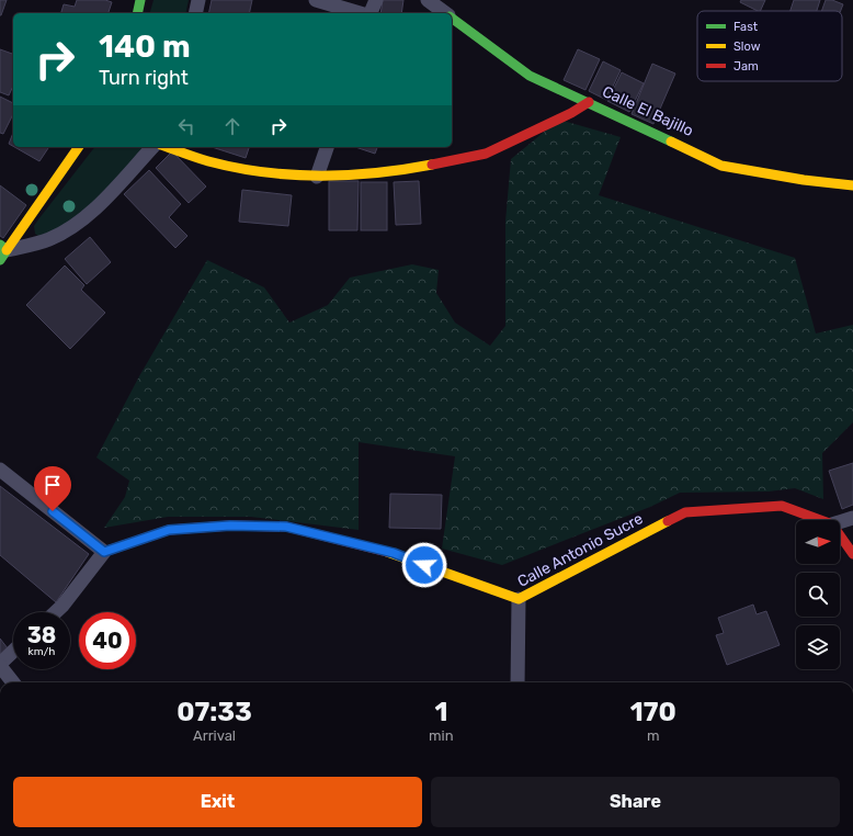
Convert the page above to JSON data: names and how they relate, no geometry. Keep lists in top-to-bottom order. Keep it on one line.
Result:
{"streets":{"street":["Calle El Bajillo","Calle Antonio Sucre"]},"legend":["Fast","Slow","Jam"],"north":"right","page":{"turn":["140 m","Turn right"],"speed":"38 km/h","limit":"40","eta":["07:33","Arrival","1","min","170","m"],"buttons":["Exit","Share"]}}
